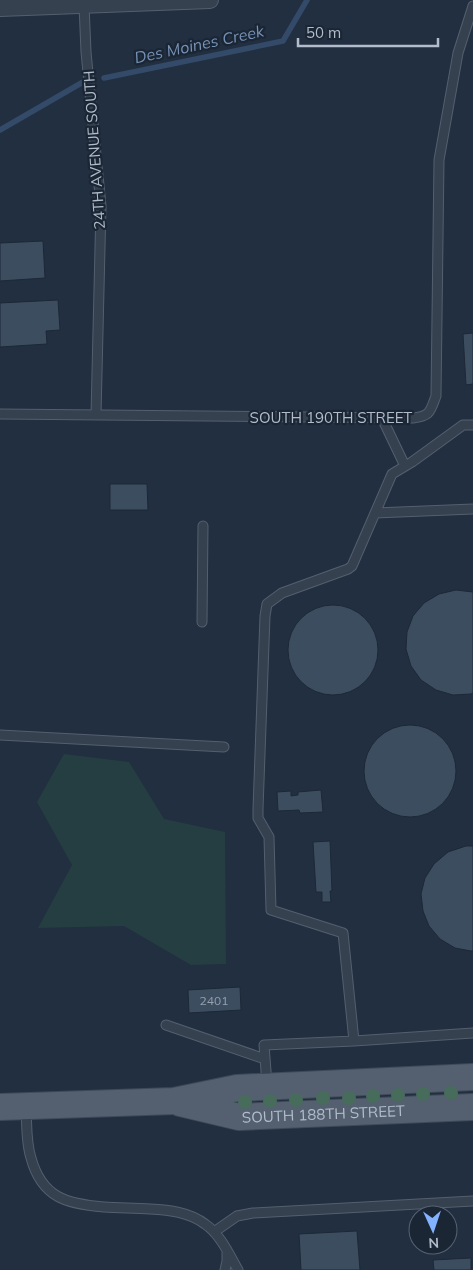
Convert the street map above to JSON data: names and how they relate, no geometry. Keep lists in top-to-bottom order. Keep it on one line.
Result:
{"streets":{"main road":["SOUTH 188TH STREET"],"lane":["24TH AVENUE SOUTH","SOUTH 190TH STREET"]},"crossings":[["24TH AVENUE SOUTH","SOUTH 190TH STREET"]],"water":["Des Moines Creek"],"house_numbers":["2401"],"scale_bar":"50 m","north":"bottom"}
